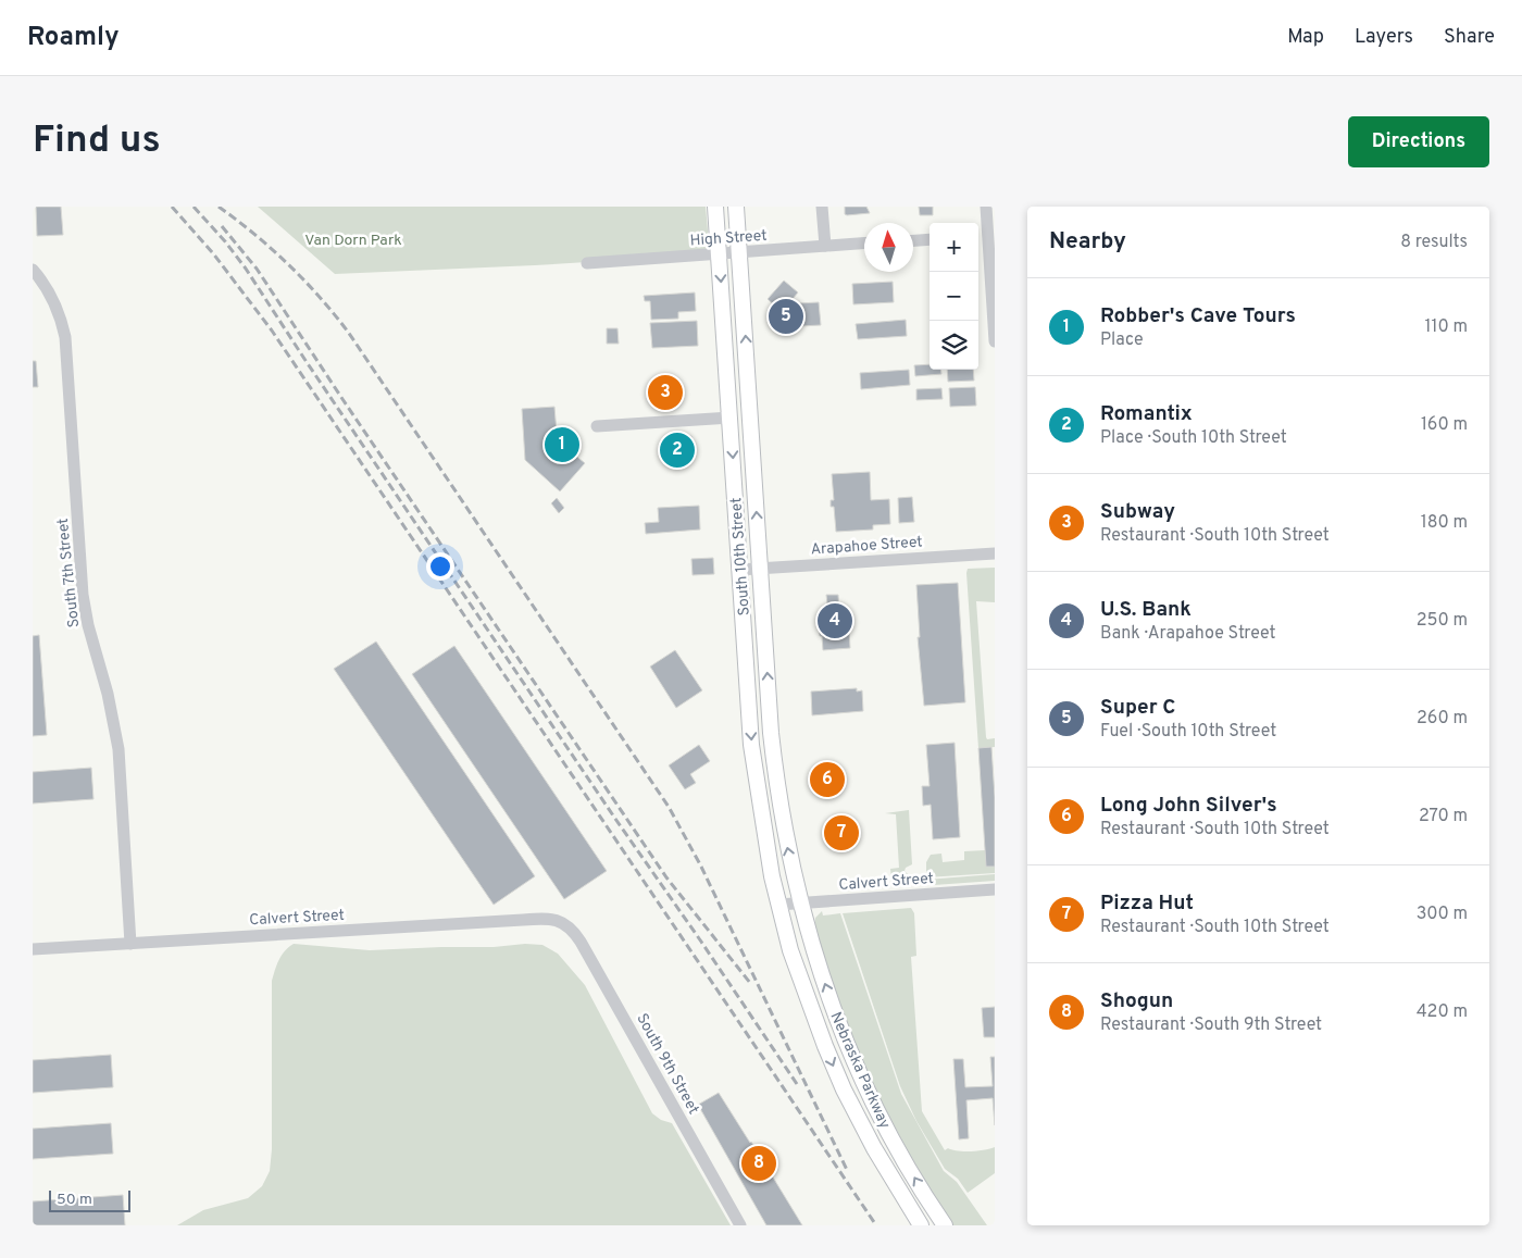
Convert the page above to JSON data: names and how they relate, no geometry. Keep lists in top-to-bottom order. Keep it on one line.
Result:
{"streets":{"main road":["South 10th Street","Nebraska Parkway"],"street":["High Street","Arapahoe Street","South 7th Street","Calvert Street","South 9th Street"]},"crossings":[["High Street","South 10th Street"],["Arapahoe Street","South 10th Street"],["South 10th Street","Calvert Street"],["South 10th Street","Nebraska Parkway"],["South 7th Street","Calvert Street"],["Calvert Street","South 9th Street"],["Calvert Street","Nebraska Parkway"]],"parks":["Van Dorn Park"],"scale_bar":"50 m","north":"top","page":{"header":"Roamly","nav":["Map","Layers","Share"],"buttons":"Directions","title":"Find us","heading":["Nearby","8 results"],"map_buttons":["+","−"],"list":[{"mark":"1","name":"Robber's Cave Tours","note":"Place","value":"110 m"},{"mark":"2","name":"Romantix","note":"Place · South 10th Street","value":"160 m"},{"mark":"3","name":"Subway","note":"Restaurant · South 10th Street","value":"180 m"},{"mark":"4","name":"U.S. Bank","note":"Bank · Arapahoe Street","value":"250 m"},{"mark":"5","name":"Super C","note":"Fuel · South 10th Street","value":"260 m"},{"mark":"6","name":"Long John Silver's","note":"Restaurant · South 10th Street","value":"270 m"},{"mark":"7","name":"Pizza Hut","note":"Restaurant · South 10th Street","value":"300 m"},{"mark":"8","name":"Shogun","note":"Restaurant · South 9th Street","value":"420 m"}],"pins":["5","3","1","2","4","6","7","8"],"scale":"50 m"}}
